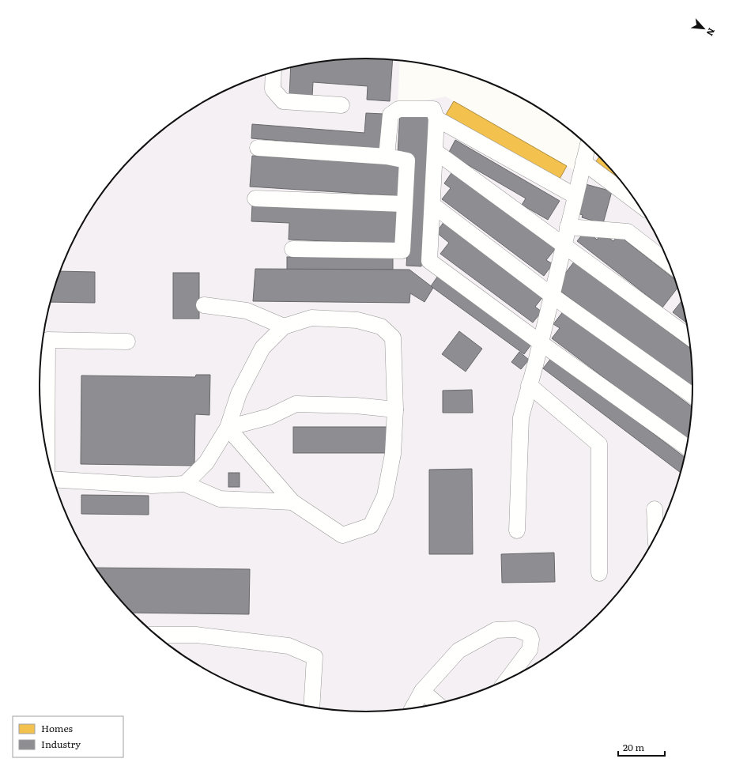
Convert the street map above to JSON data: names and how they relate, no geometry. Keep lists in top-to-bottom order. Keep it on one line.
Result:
{"legend":["Homes","Industry"],"scale_bar":"20 m","north":"bottom right"}
